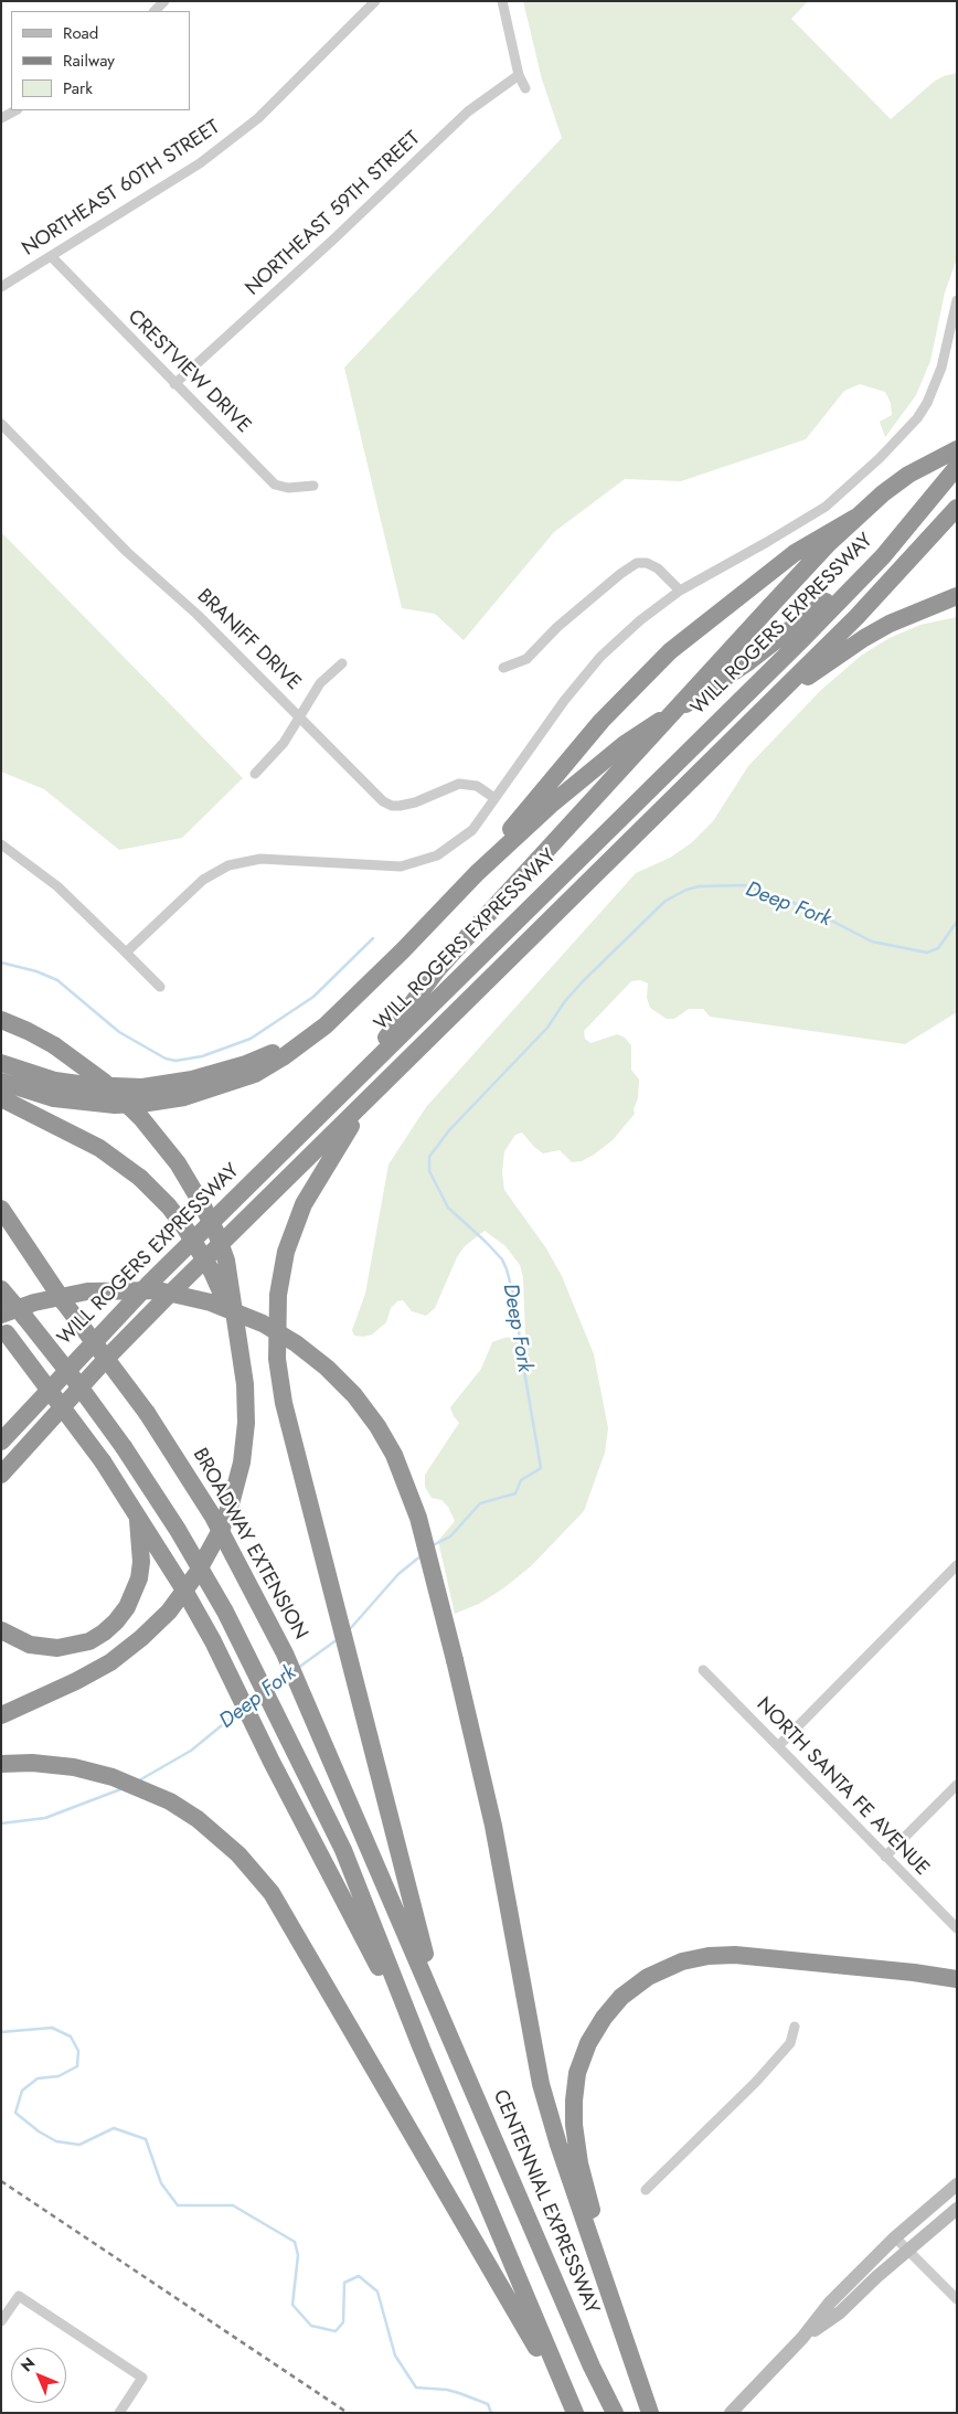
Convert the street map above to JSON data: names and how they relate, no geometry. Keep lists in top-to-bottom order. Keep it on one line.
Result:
{"streets":{"highway":["WILL ROGERS EXPRESSWAY","BROADWAY EXTENSION","CENTENNIAL EXPRESSWAY"],"street":["NORTHEAST 60TH STREET","NORTHEAST 59TH STREET","CRESTVIEW DRIVE","BRANIFF DRIVE","NORTH SANTA FE AVENUE"]},"crossings":[["NORTHEAST 60TH STREET","CRESTVIEW DRIVE"],["NORTHEAST 59TH STREET","CRESTVIEW DRIVE"],["BROADWAY EXTENSION","CENTENNIAL EXPRESSWAY"]],"water":["Deep Fork"],"legend":["Road","Railway","Park"],"north":"top left"}
